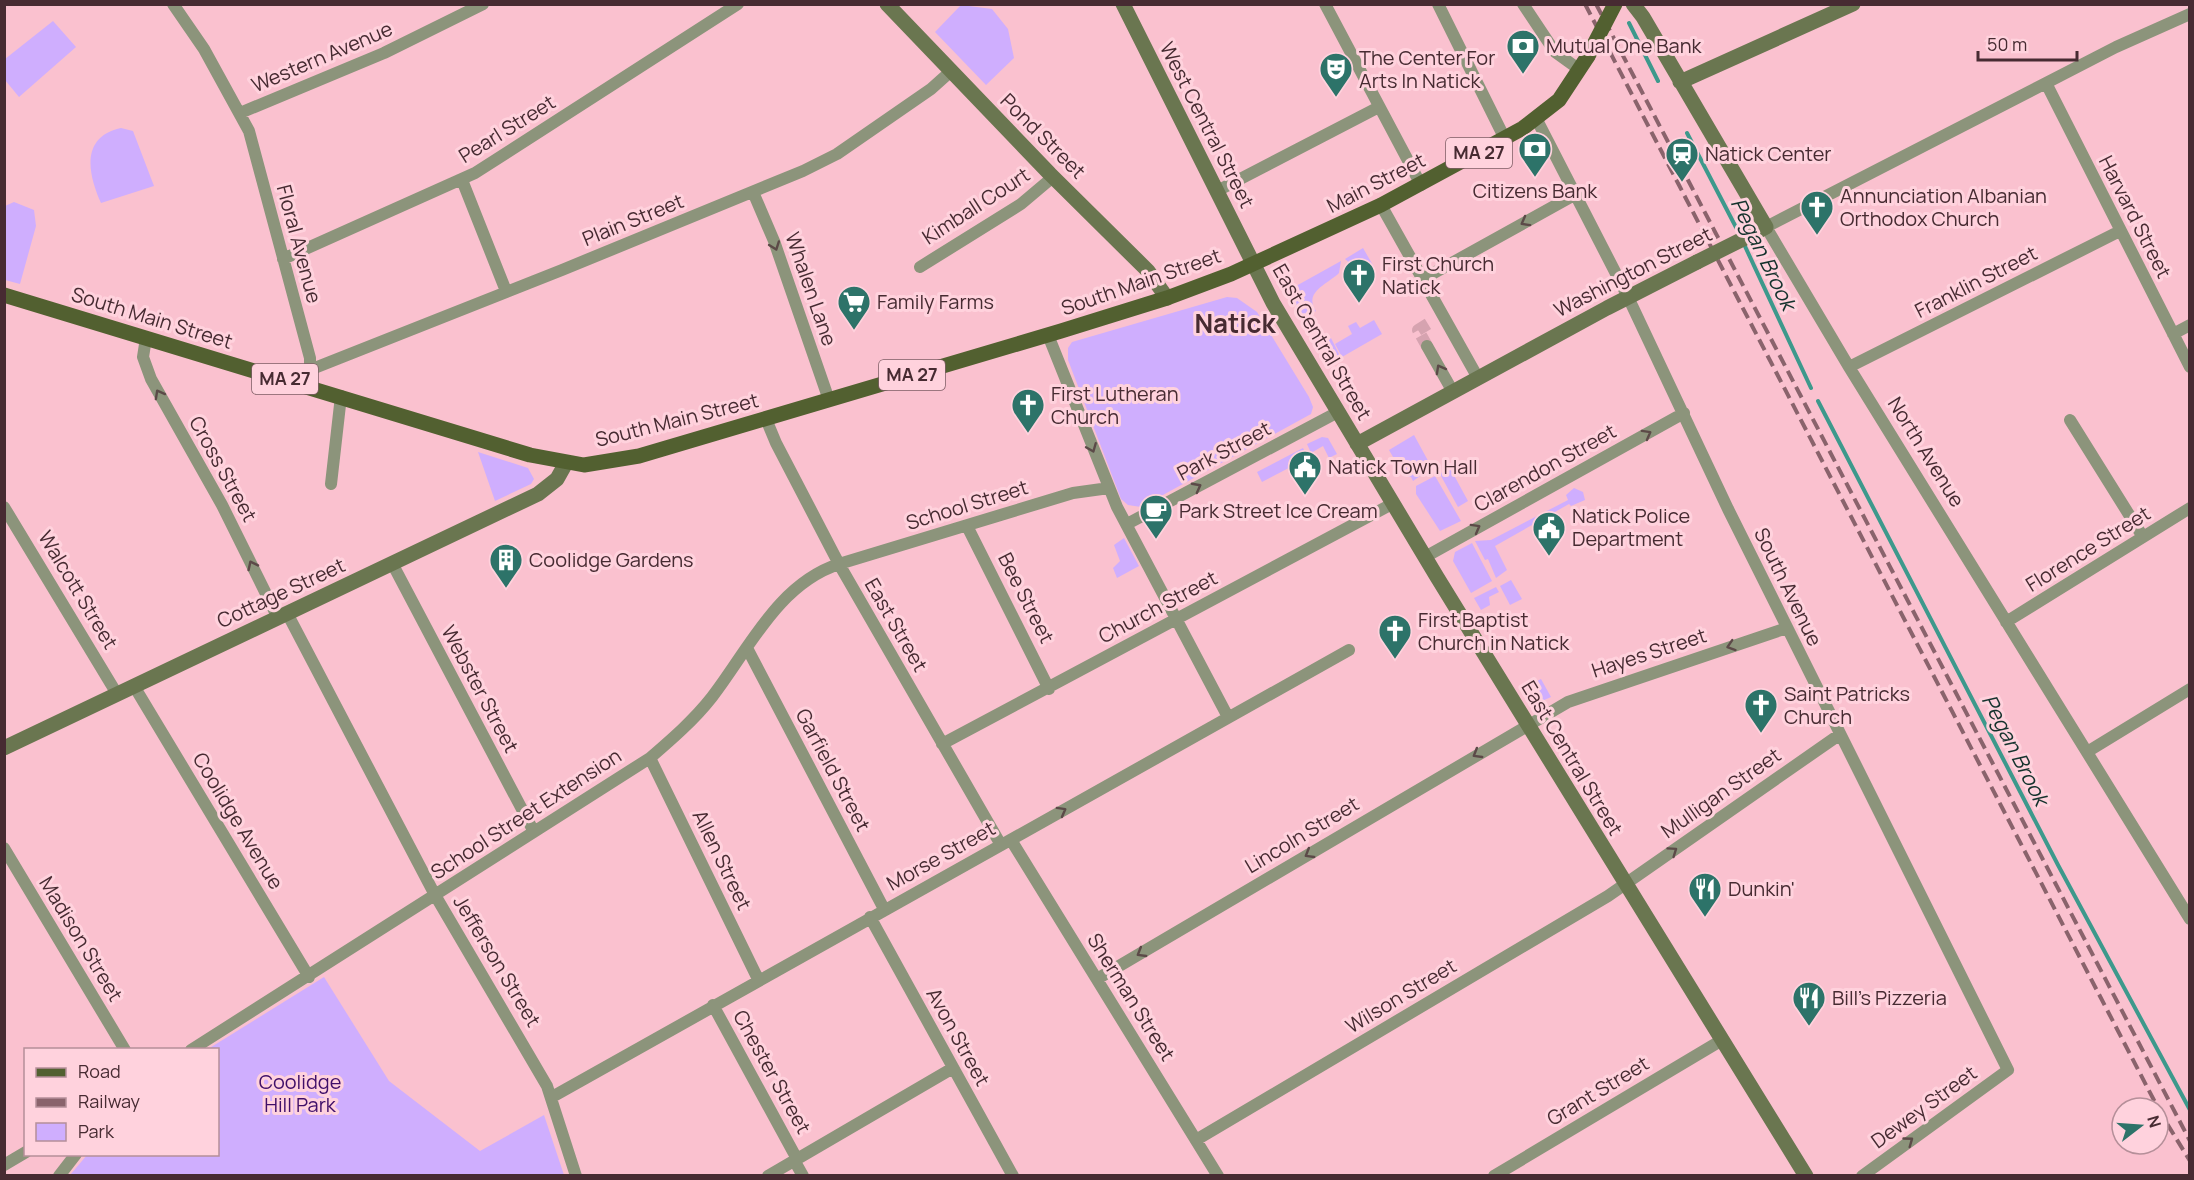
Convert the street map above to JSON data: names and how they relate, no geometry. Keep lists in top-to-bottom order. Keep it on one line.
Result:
{"streets":{"main road":["MA 27","Main Street","South Main Street"],"street":["Western Avenue","West Central Street","Pearl Street","Pond Street","Kimball Court","Harvard Street","Plain Street","Floral Avenue","Washington Street","Franklin Street","Whalen Lane","East Central Street","Park Street","North Avenue","Clarendon Street","Cross Street","School Street","Florence Street","South Avenue","Walcott Street","Cottage Street","Bee Street","Church Street","East Street","Hayes Street","Webster Street","Garfield Street","Mulligan Street","School Street Extension","Coolidge Avenue","Lincoln Street","Morse Street","Allen Street","Madison Street","Jefferson Street","Wilson Street","Sherman Street","Avon Street","Chester Street","Grant Street","Dewey Street"]},"crossings":[["Western Avenue","Floral Avenue"],["West Central Street","Main Street"],["West Central Street","South Main Street"],["West Central Street","East Central Street"],["Pearl Street","Floral Avenue"],["Pond Street","Kimball Court"],["Pond Street","Plain Street"],["Pond Street","South Main Street"],["Main Street","South Main Street"],["Main Street","East Central Street"],["Main Street","South Avenue"],["Harvard Street","Washington Street"],["Harvard Street","Franklin Street"],["Plain Street","Floral Avenue"],["Plain Street","Whalen Lane"],["Floral Avenue","South Main Street"],["Washington Street","East Central Street"],["Washington Street","North Avenue"],["Washington Street","South Avenue"],["South Main Street","Whalen Lane"],["South Main Street","East Central Street"],["South Main Street","Cross Street"],["South Main Street","Cottage Street"],["South Main Street","East Street"],["Franklin Street","North Avenue"],["East Central Street","Park Street"],["East Central Street","Clarendon Street"],["East Central Street","Church Street"],["East Central Street","Hayes Street"],["East Central Street","Mulligan Street"],["East Central Street","Lincoln Street"],["East Central Street","Wilson Street"],["East Central Street","Grant Street"],["North Avenue","Florence Street"],["Clarendon Street","South Avenue"],["Cross Street","Cottage Street"],["Cross Street","Jefferson Street"],["School Street","Bee Street"],["School Street","East Street"],["School Street","School Street Extension"],["South Avenue","Hayes Street"],["South Avenue","Mulligan Street"],["South Avenue","Dewey Street"],["Walcott Street","Cottage Street"],["Cottage Street","Webster Street"],["Cottage Street","Coolidge Avenue"],["Cottage Street","Jefferson Street"],["Bee Street","Church Street"],["Church Street","East Street"],["East Street","School Street Extension"],["East Street","Morse Street"],["East Street","Sherman Street"],["Hayes Street","Lincoln Street"],["Webster Street","School Street Extension"],["Garfield Street","School Street Extension"],["Garfield Street","Morse Street"],["Mulligan Street","Wilson Street"],["School Street Extension","Coolidge Avenue"],["School Street Extension","Allen Street"],["School Street Extension","Jefferson Street"],["Lincoln Street","Sherman Street"],["Morse Street","Allen Street"],["Morse Street","Jefferson Street"],["Morse Street","Sherman Street"],["Morse Street","Avon Street"],["Morse Street","Chester Street"],["Wilson Street","Sherman Street"]],"one_way":["Whalen Lane","Park Street","Clarendon Street","Cross Street","Hayes Street","Mulligan Street","Lincoln Street","Dewey Street"],"districts":["Natick"],"water":["Pegan Brook"],"parks":["Coolidge Hill Park"],"places":{"bank":["Mutual One Bank","Citizens Bank"],"theatre":["The Center For Arts In Natick"],"station":["Natick Center"],"church":["Annunciation Albanian Orthodox Church","First Church Natick","First Lutheran Church","First Baptist Church in Natick","Saint Patricks Church"],"supermarket":["Family Farms"],"public building":["Natick Town Hall","Natick Police Department"],"cafe":["Park Street Ice Cream"],"building":["Coolidge Gardens"],"restaurant":["Dunkin'","Bill's Pizzeria"]},"legend":["Road","Railway","Park"],"scale_bar":"50 m","north":"right"}
